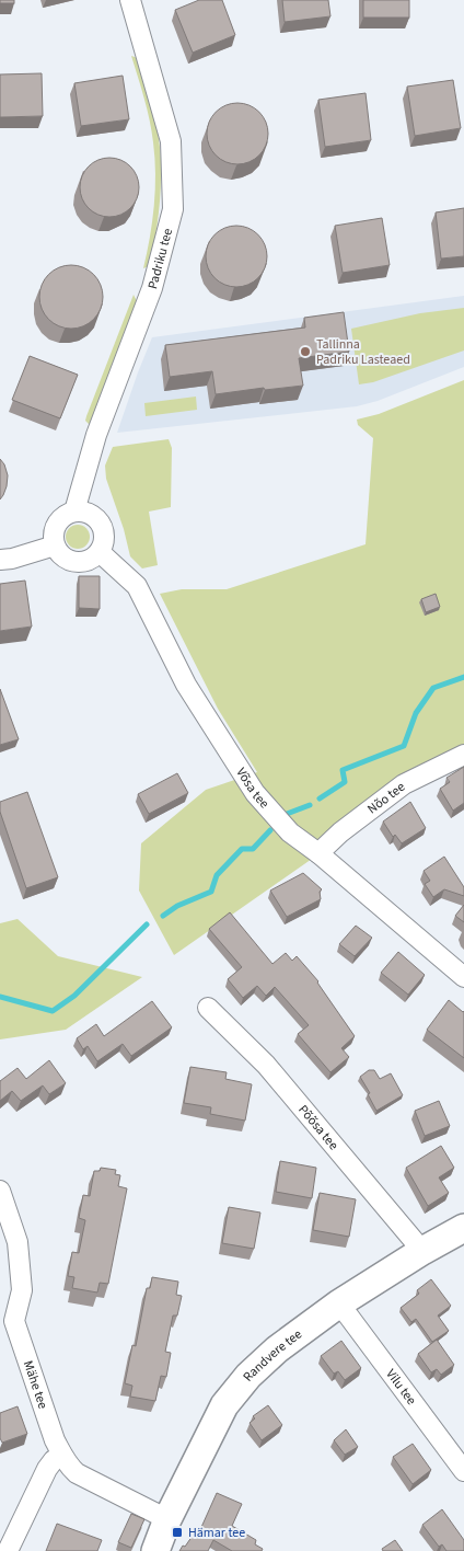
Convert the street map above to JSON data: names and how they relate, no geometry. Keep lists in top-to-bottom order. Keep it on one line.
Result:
{"streets":{"main road":["Randvere tee"],"street":["Padriku tee","Võsa tee","Nõo tee","Põõsa tee","Mähe tee","Vilu tee"]},"crossings":[["Padriku tee","Võsa tee"],["Võsa tee","Nõo tee"],["Põõsa tee","Randvere tee"],["Randvere tee","Mähe tee"],["Randvere tee","Vilu tee"]],"places":{"other":["Tallinna Padriku Lasteaed"],"transit":["Hämar tee"]}}
